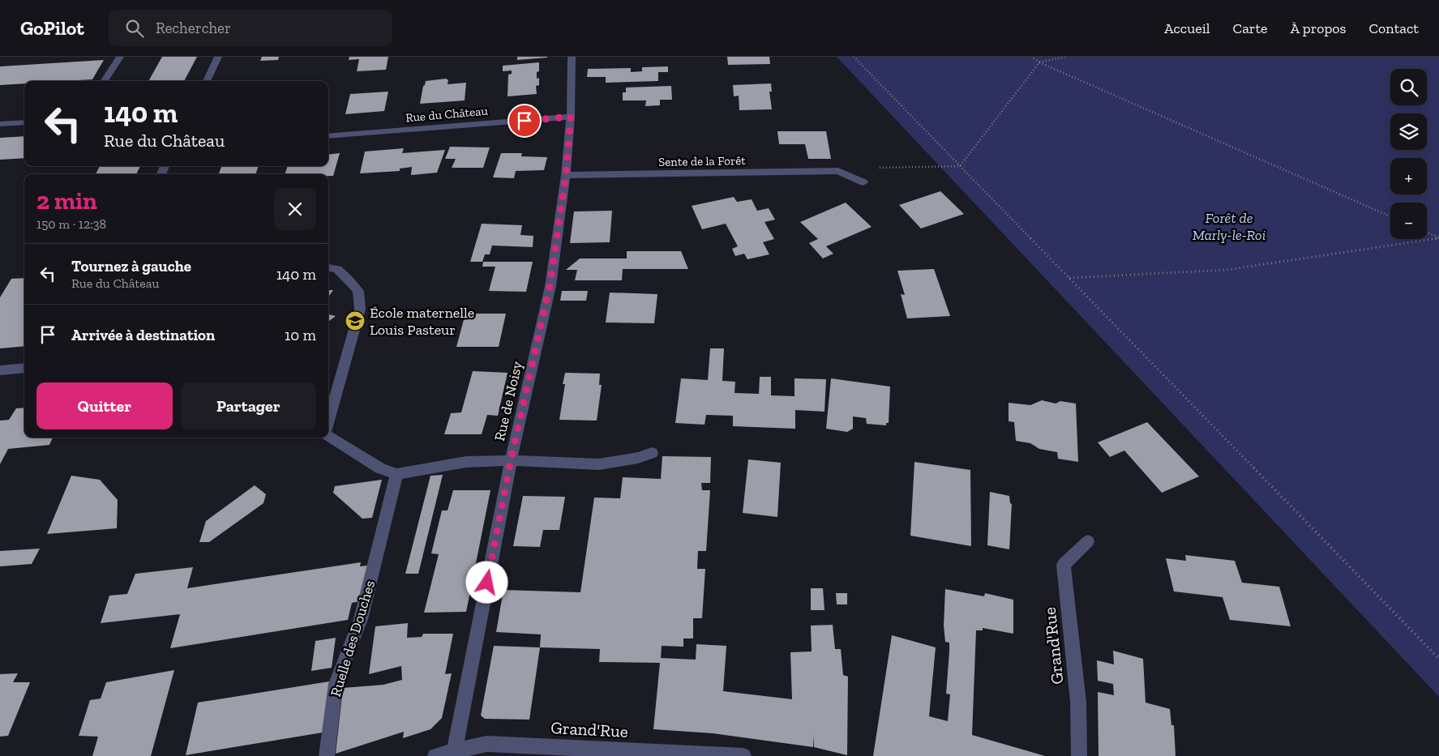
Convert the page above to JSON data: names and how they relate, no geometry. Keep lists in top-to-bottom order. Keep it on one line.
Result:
{"streets":{"street":["Rue du Château","Sente de la Forêt","Rue de Noisy","Ruelle des Douches","Grand'Rue"]},"crossings":[["Rue du Château","Rue de Noisy"],["Sente de la Forêt","Rue de Noisy"],["Rue de Noisy","Grand'Rue"]],"parks":["Forêt de Marly-le-Roi"],"places":{"school or university":["École maternelle Louis Pasteur"]},"page":{"header":"GoPilot","search":"Rechercher","nav":["Accueil","Carte","À propos","Contact"],"map_buttons":["+","−"],"turn":["140 m","Rue du Château"],"heading":["2 min","150 m · 12:38"],"list":[{"name":"Tournez à gauche","note":"Rue du Château","value":"140 m"},{"name":"Arrivée à destination","value":"10 m"}],"buttons":["Quitter","Partager"]}}
